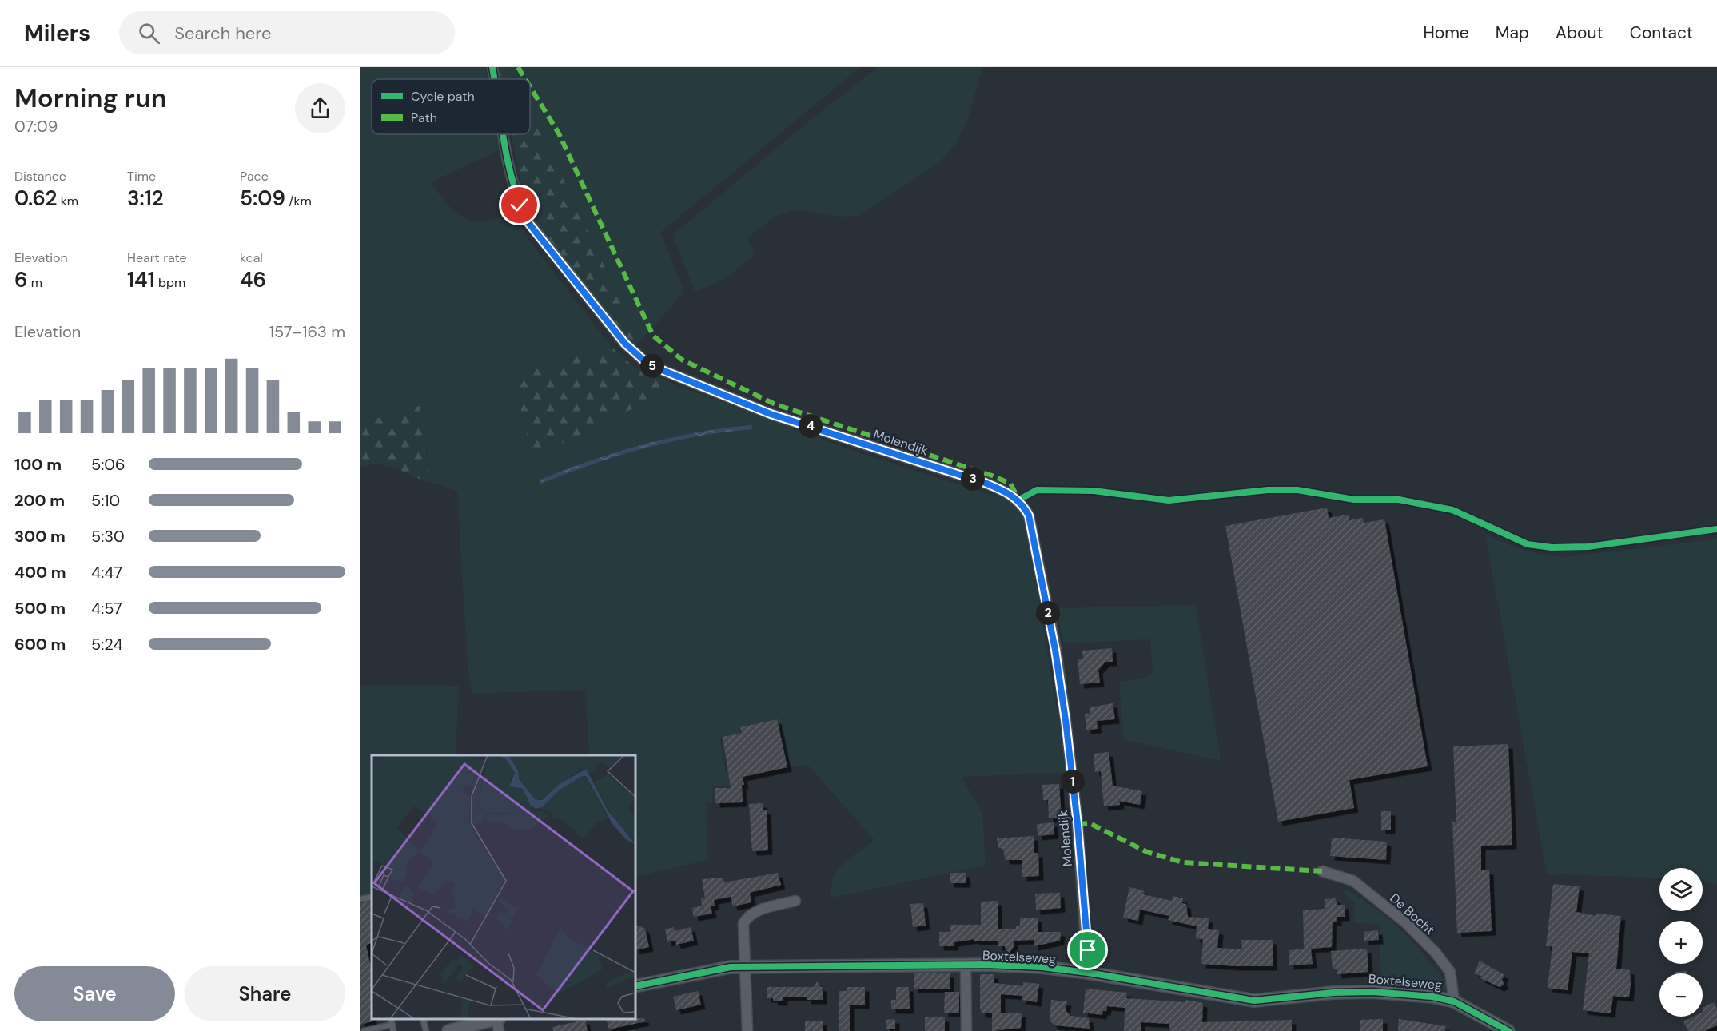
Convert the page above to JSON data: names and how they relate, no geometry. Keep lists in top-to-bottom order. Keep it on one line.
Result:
{"streets":{"street":["Molendijk","De Bocht","Boxtelseweg"]},"crossings":[["Molendijk","Boxtelseweg"],["De Bocht","Boxtelseweg"]],"legend":["Cycle path","Path"],"page":{"header":"Milers","search":"Search here","nav":["Home","Map","About","Contact"],"heading":["Morning run","07:09"],"stats":[["Distance","0.62 km"],["Time","3:12"],["Pace","5:09 /km"],["Elevation","6 m"],["Heart rate","141 bpm"],["kcal","46"]],"chart":["Elevation","157–163 m"],"pins":["5","4","3","2","1"],"list":[{"name":"100 m","note":"5:06"},{"name":"200 m","note":"5:10"},{"name":"300 m","note":"5:30"},{"name":"400 m","note":"4:47"},{"name":"500 m","note":"4:57"},{"name":"600 m","note":"5:24"}],"map_buttons":["+","−"],"buttons":["Save","Share"]}}
